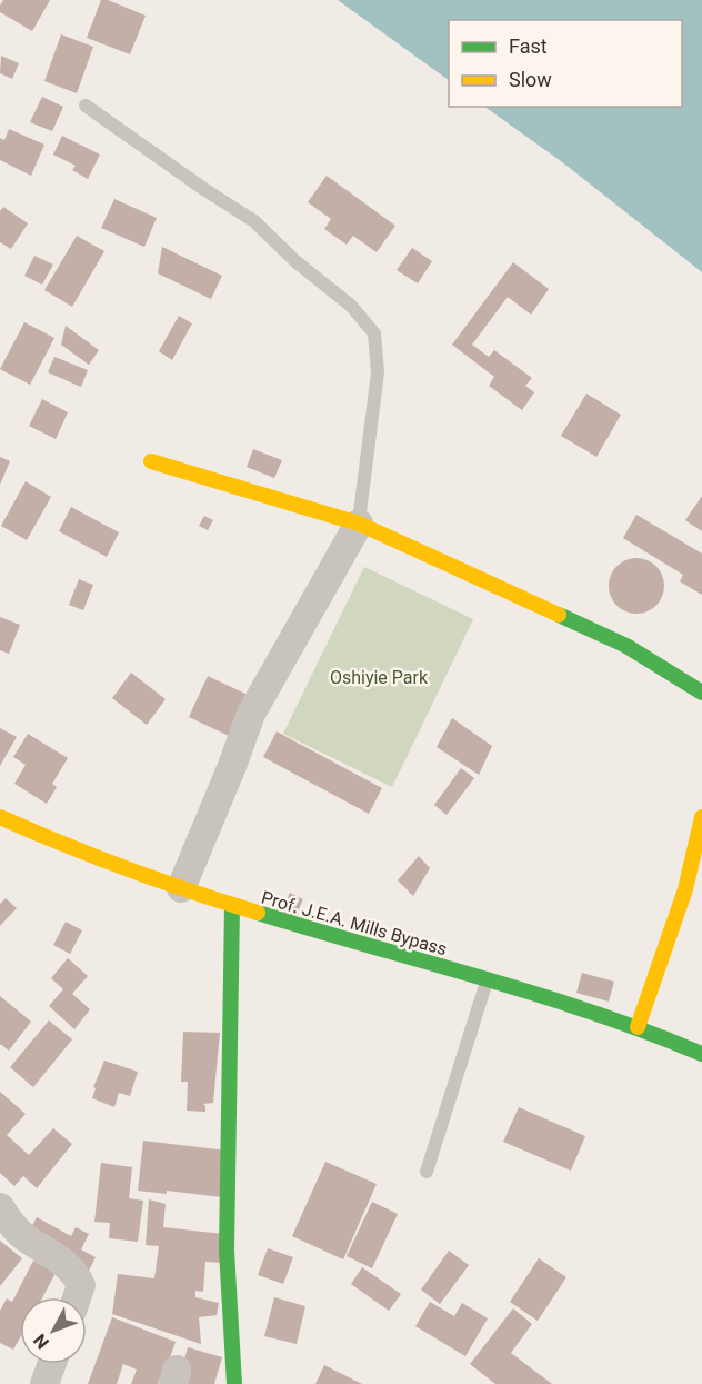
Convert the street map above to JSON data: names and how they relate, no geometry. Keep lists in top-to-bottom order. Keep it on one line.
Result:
{"streets":{"street":["Prof. J.E.A. Mills Bypass"]},"parks":["Oshiyie Park"],"legend":["Fast","Slow"],"north":"bottom left"}
